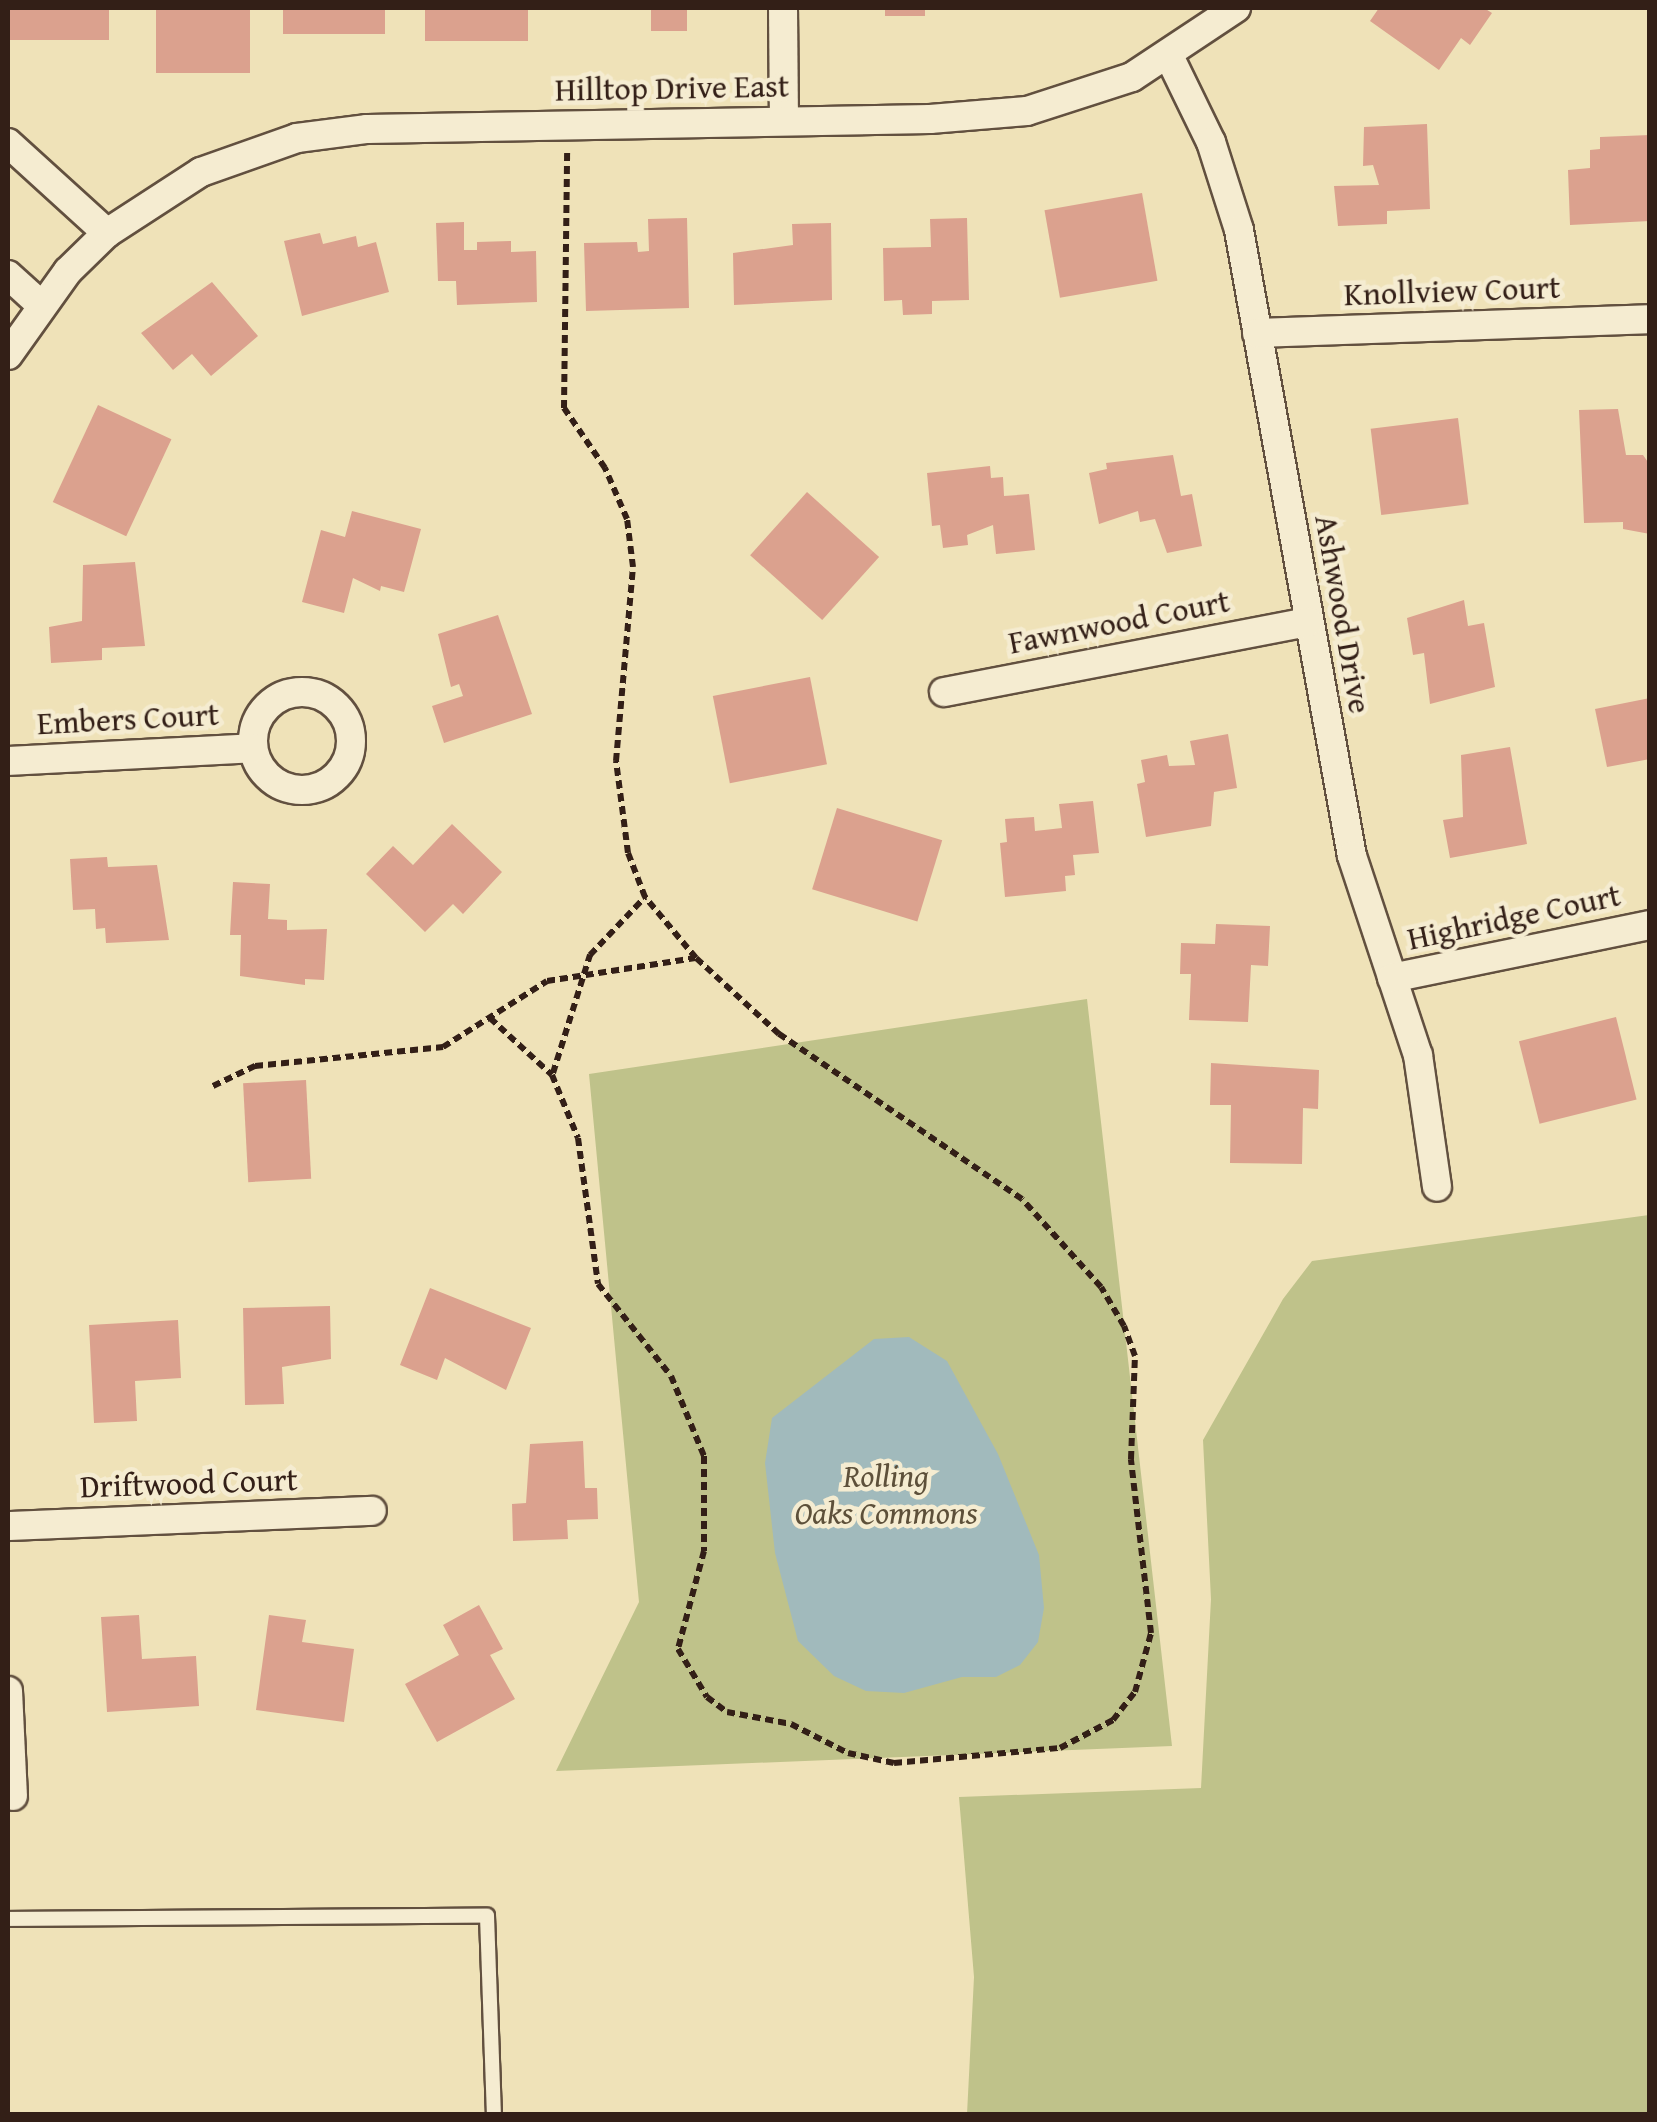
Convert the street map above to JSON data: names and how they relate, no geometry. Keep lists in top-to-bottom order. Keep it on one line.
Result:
{"streets":{"street":["Hilltop Drive East","Knollview Court","Ashwood Drive","Fawnwood Court","Embers Court","Highridge Court","Driftwood Court"]},"crossings":[["Hilltop Drive East","Ashwood Drive"],["Knollview Court","Ashwood Drive"],["Ashwood Drive","Fawnwood Court"],["Ashwood Drive","Highridge Court"]],"parks":["Rolling Oaks Commons"]}
